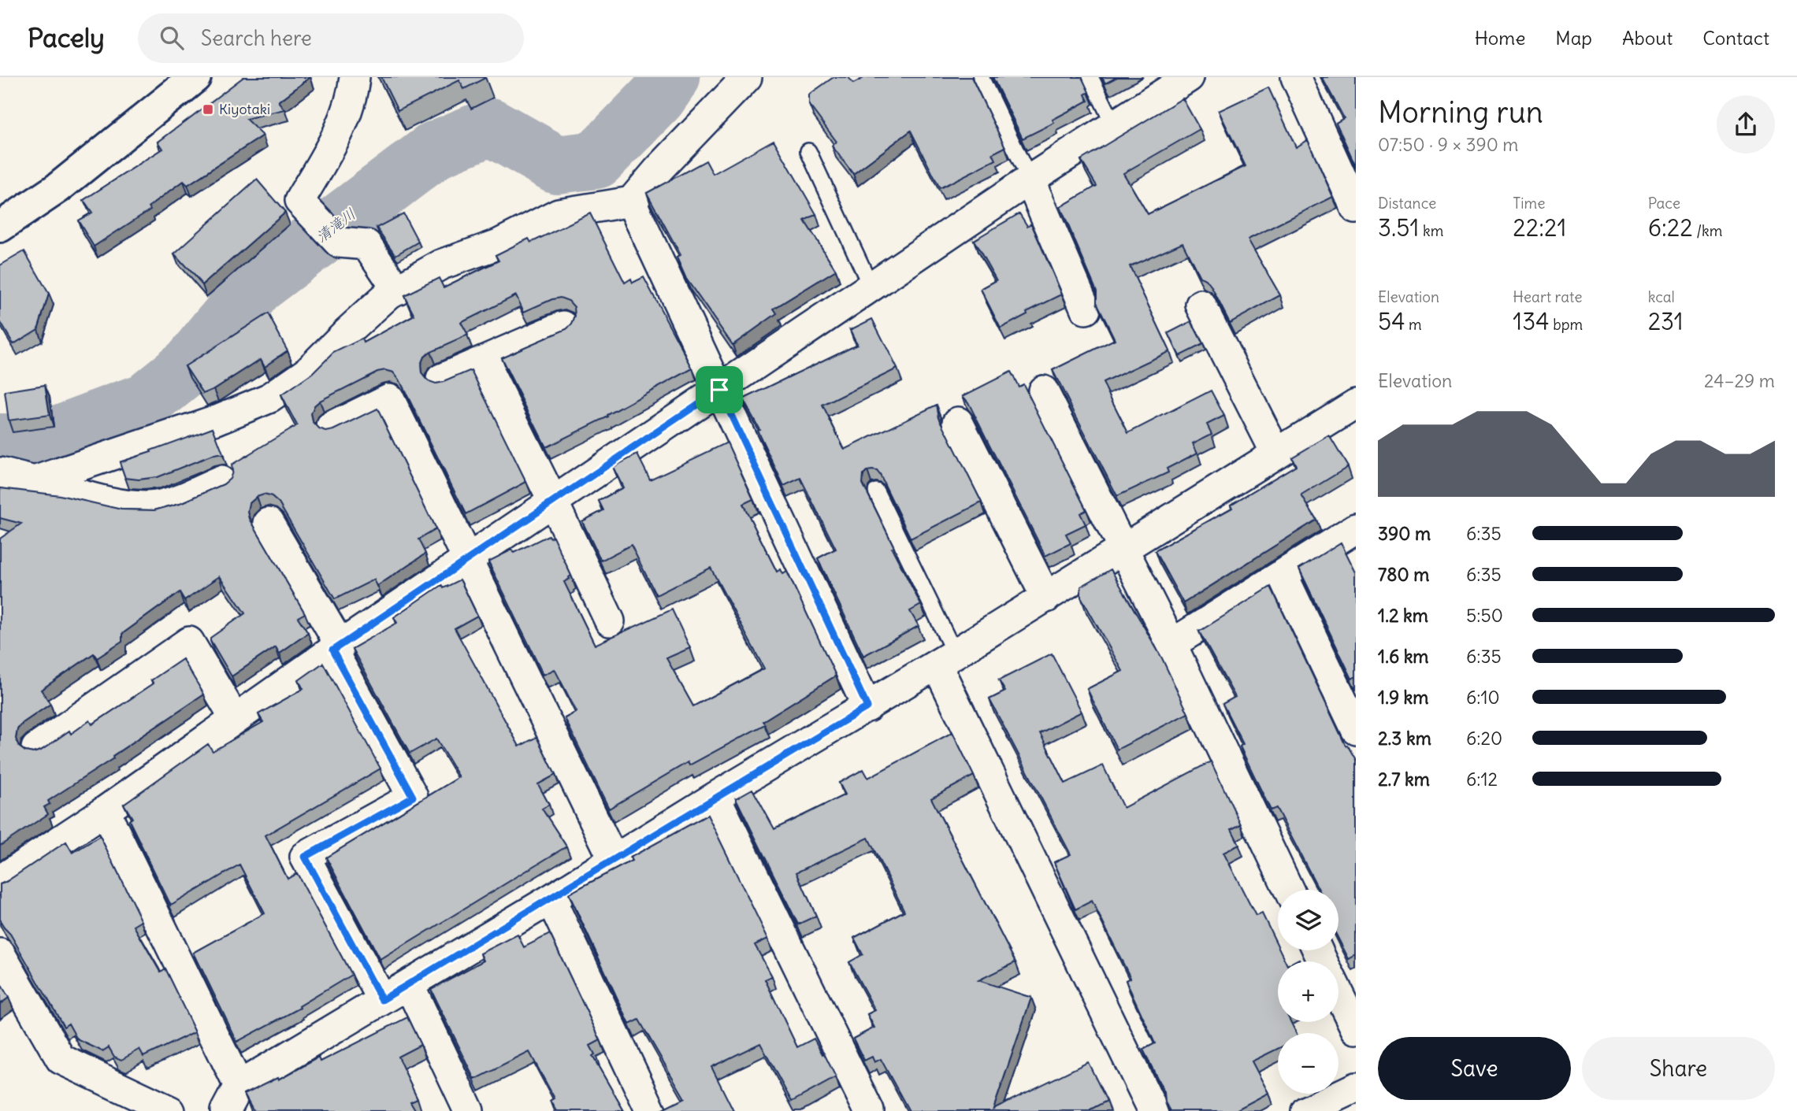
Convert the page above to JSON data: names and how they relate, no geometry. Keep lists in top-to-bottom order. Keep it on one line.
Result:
{"water":["清滝川"],"places":{"transit":["Kiyotaki"]},"page":{"header":"Pacely","search":"Search here","nav":["Home","Map","About","Contact"],"heading":["Morning run","07:50 · 9 × 390 m"],"stats":[["Distance","3.51 km"],["Time","22:21"],["Pace","6:22 /km"],["Elevation","54 m"],["Heart rate","134 bpm"],["kcal","231"]],"chart":["Elevation","24–29 m"],"list":[{"name":"390 m","note":"6:35"},{"name":"780 m","note":"6:35"},{"name":"1.2 km","note":"5:50"},{"name":"1.6 km","note":"6:35"},{"name":"1.9 km","note":"6:10"},{"name":"2.3 km","note":"6:20"},{"name":"2.7 km","note":"6:12"}],"map_buttons":["+","−"],"buttons":["Save","Share"]}}
